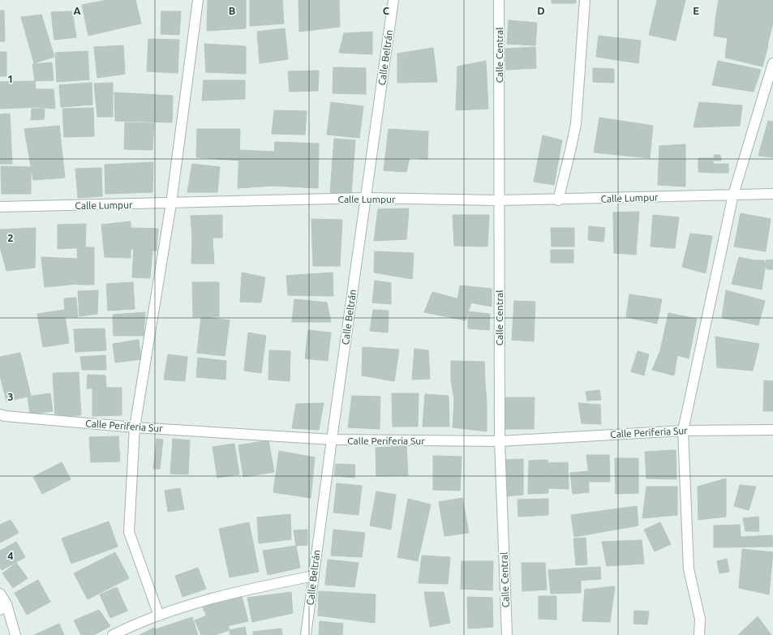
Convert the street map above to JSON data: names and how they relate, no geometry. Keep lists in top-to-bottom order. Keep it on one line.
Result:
{"streets":{"street":["Calle Central","Calle Beltrán","Calle Lumpur","Calle Periferia Sur"]},"crossings":[["Calle Central","Calle Lumpur"],["Calle Central","Calle Periferia Sur"],["Calle Beltrán","Calle Lumpur"],["Calle Beltrán","Calle Periferia Sur"]],"grid":{"columns":["A","B","C","D","E"],"rows":["1","2","3","4"]}}
